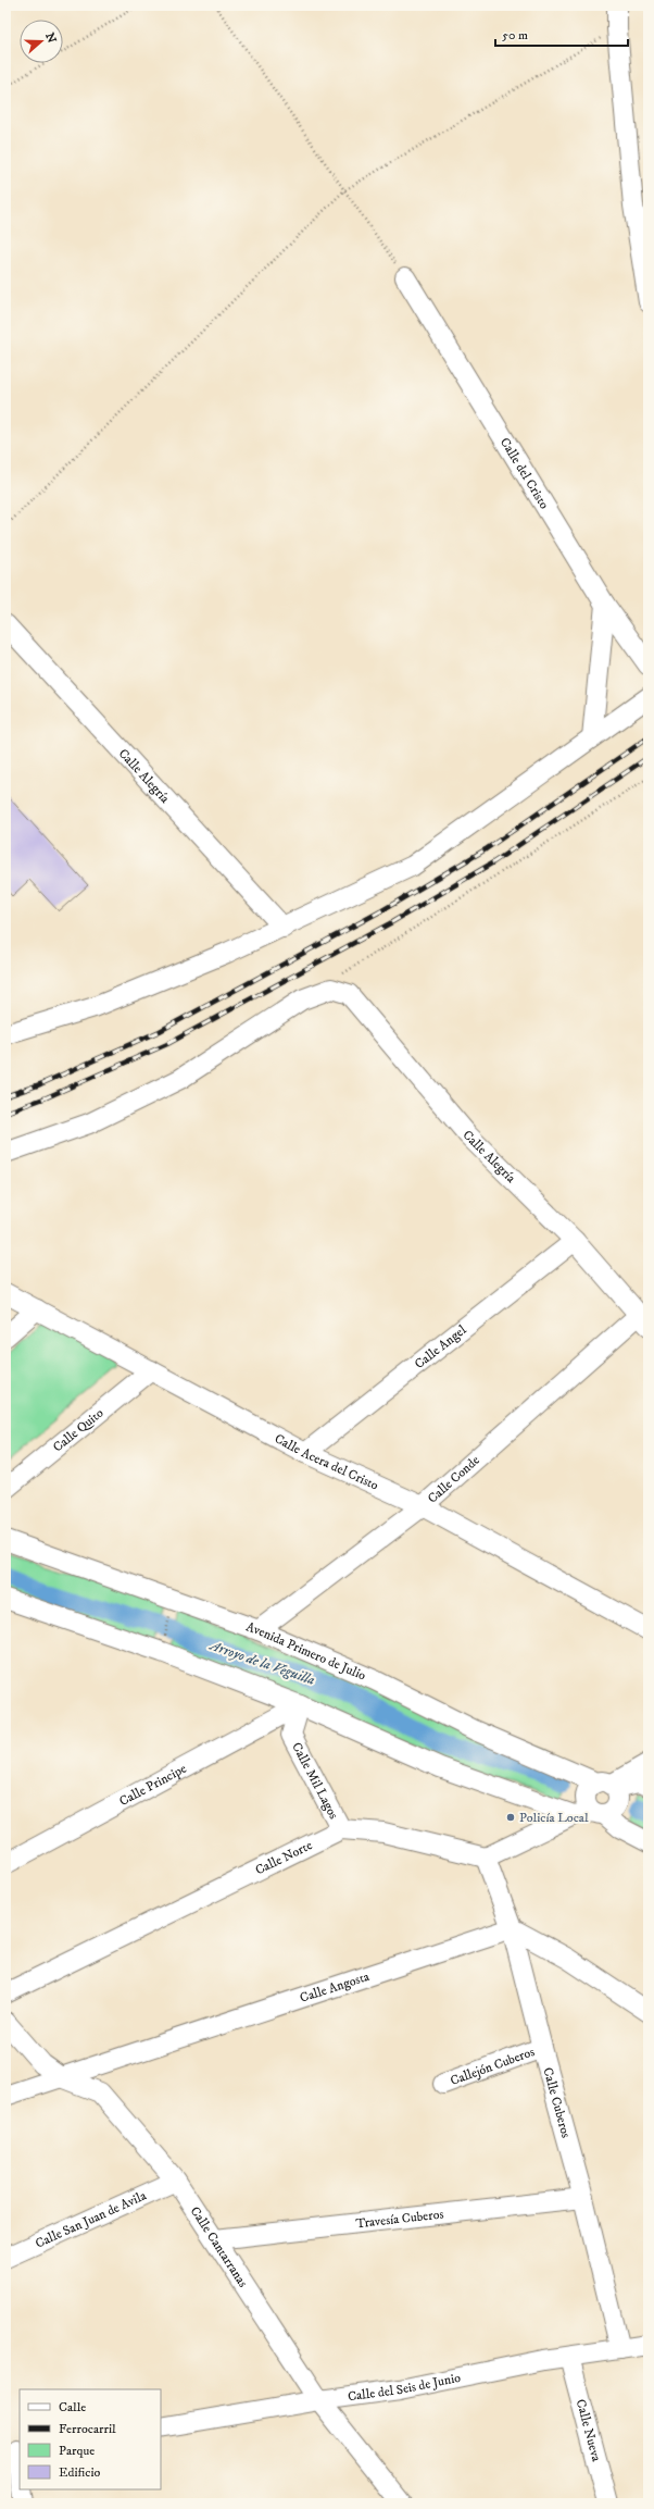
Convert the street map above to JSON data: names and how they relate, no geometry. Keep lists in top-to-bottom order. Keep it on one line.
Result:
{"streets":{"street":["Calle del Cristo","Calle Alegría","Calle Angel","Calle Quito","Calle Acera del Cristo","Calle Conde","Avenida Primero de Julio","Calle Mil Lagos","Calle Principe","Calle Norte","Calle Angosta","Callejón Cuberos","Calle Cuberos","Travesía Cuberos","Calle San Juan de Avila","Calle Cantarranas","Calle del Seis de Junio","Calle Nueva"]},"crossings":[["Calle Alegría","Calle Angel"],["Calle Alegría","Calle Conde"],["Calle Angel","Calle Acera del Cristo"],["Calle Quito","Calle Acera del Cristo"],["Calle Acera del Cristo","Calle Conde"],["Calle Conde","Avenida Primero de Julio"],["Calle Mil Lagos","Calle Principe"],["Calle Mil Lagos","Calle Norte"],["Calle Angosta","Calle Cuberos"],["Calle Angosta","Calle Cantarranas"],["Callejón Cuberos","Calle Cuberos"],["Calle Cuberos","Travesía Cuberos"],["Calle Cuberos","Calle del Seis de Junio"],["Travesía Cuberos","Calle Cantarranas"],["Calle San Juan de Avila","Calle Cantarranas"],["Calle Cantarranas","Calle del Seis de Junio"],["Calle del Seis de Junio","Calle Nueva"]],"water":["Arroyo de la Veguilla"],"places":["Policía Local"],"legend":["Calle","Ferrocarril","Parque","Edificio"],"scale_bar":"50 m","north":"right"}
